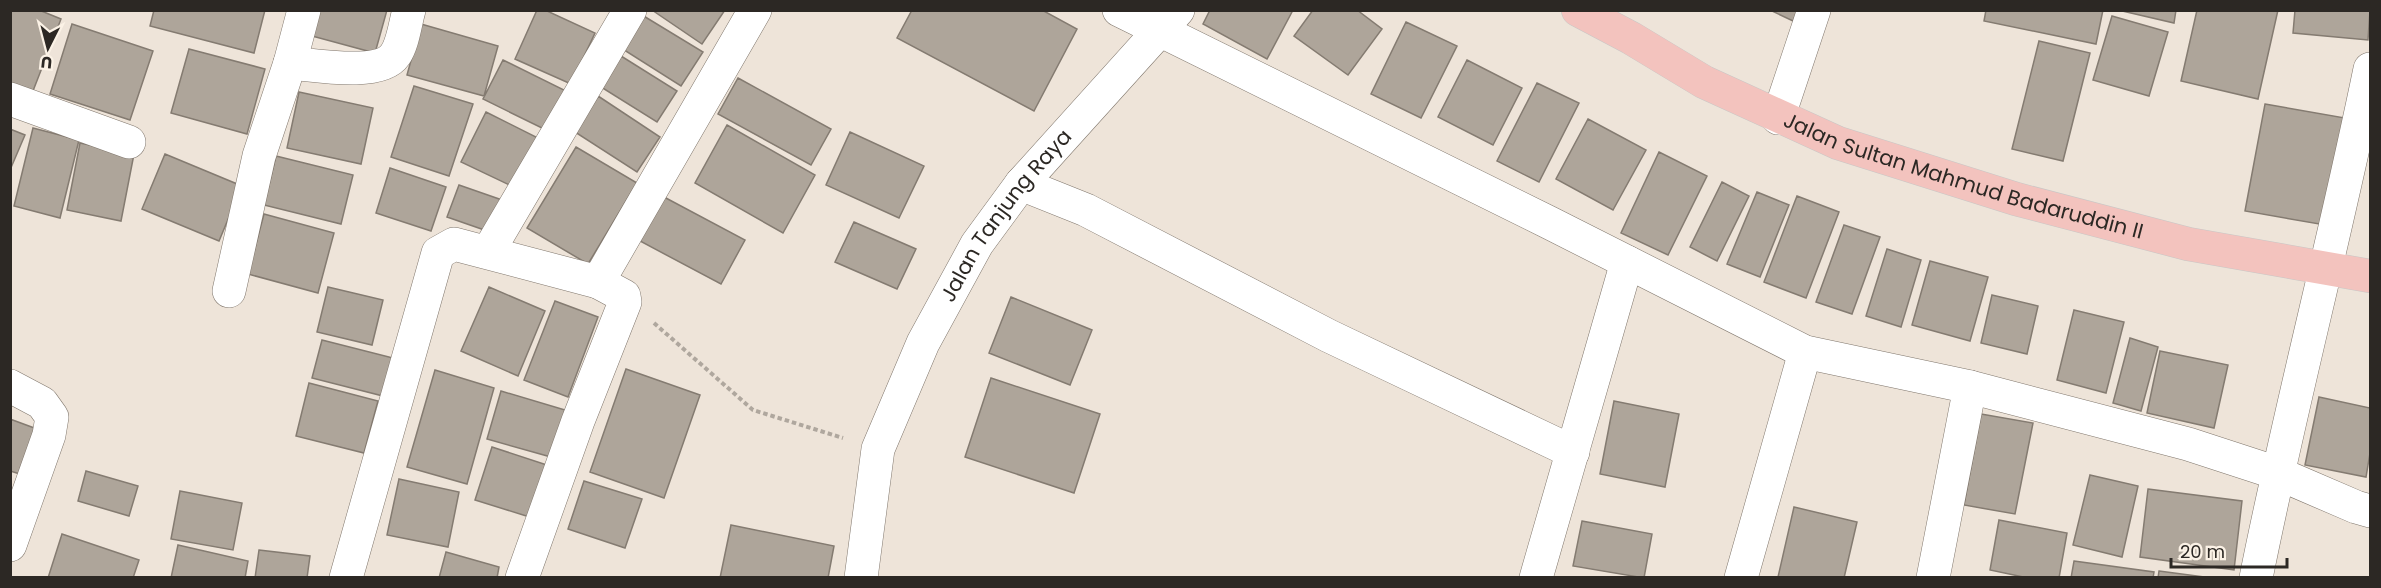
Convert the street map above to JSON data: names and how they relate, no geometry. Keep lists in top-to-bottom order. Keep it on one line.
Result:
{"streets":{"highway":["Jalan Sultan Mahmud Badaruddin II"],"street":["Jalan Tanjung Raya"]},"scale_bar":"20 m","north":"bottom"}
